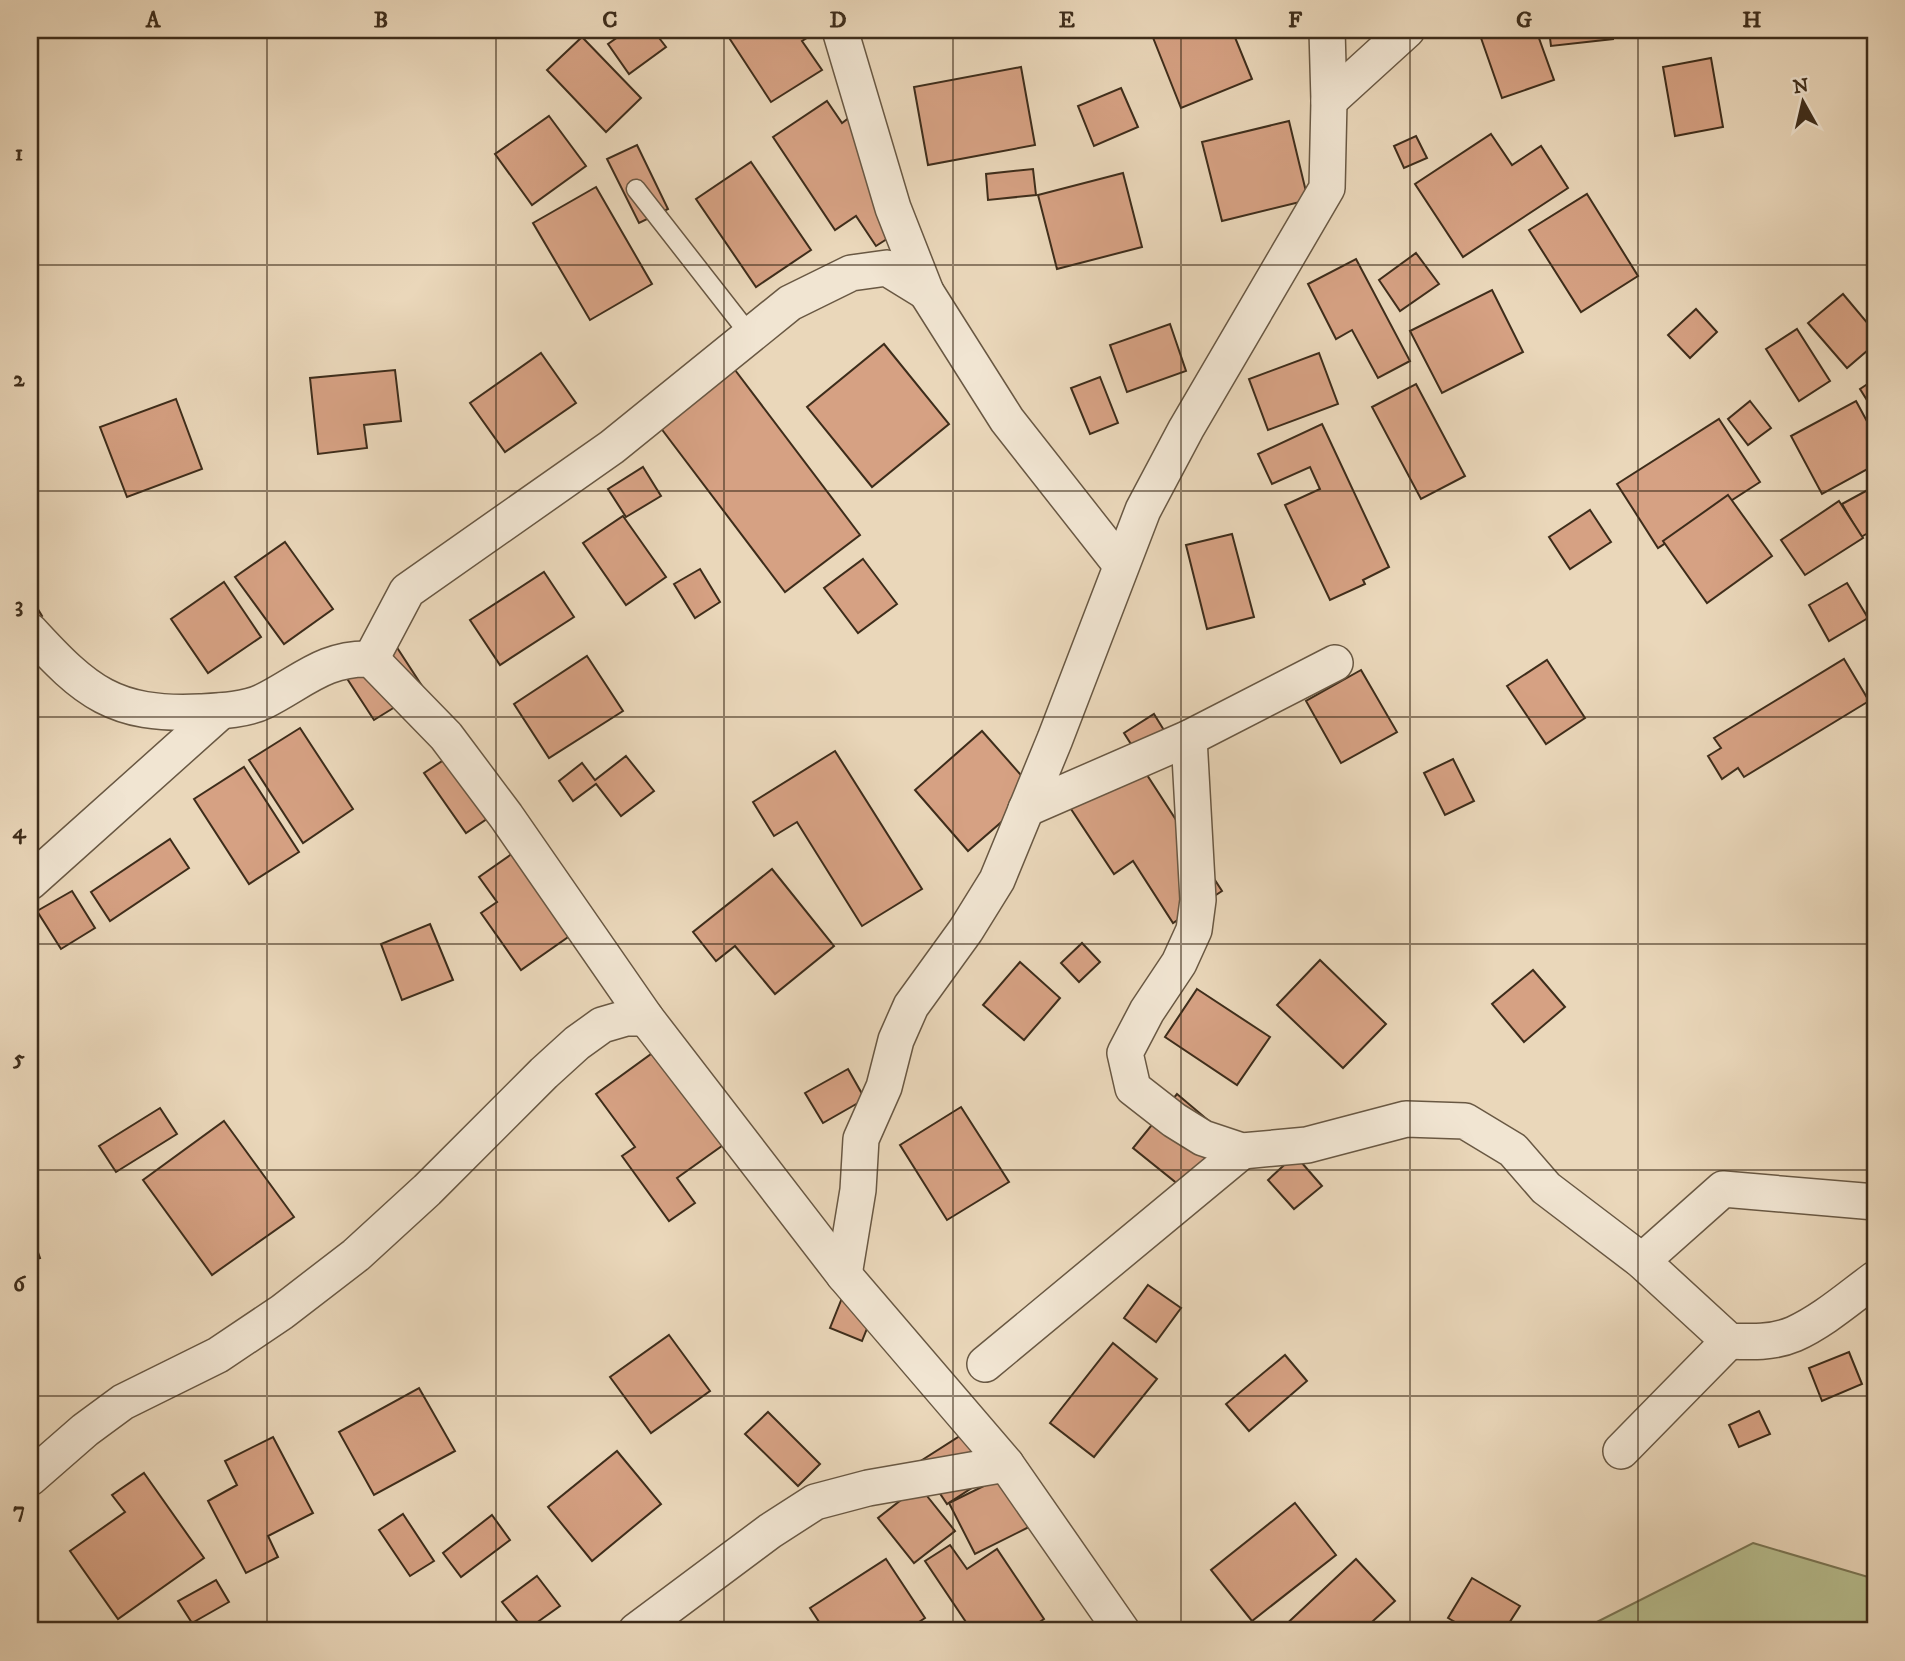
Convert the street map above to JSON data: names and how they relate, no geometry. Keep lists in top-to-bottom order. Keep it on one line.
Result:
{"north":"top","grid":{"columns":["A","B","C","D","E","F","G","H"],"rows":["1","2","3","4","5","6","7"]}}
